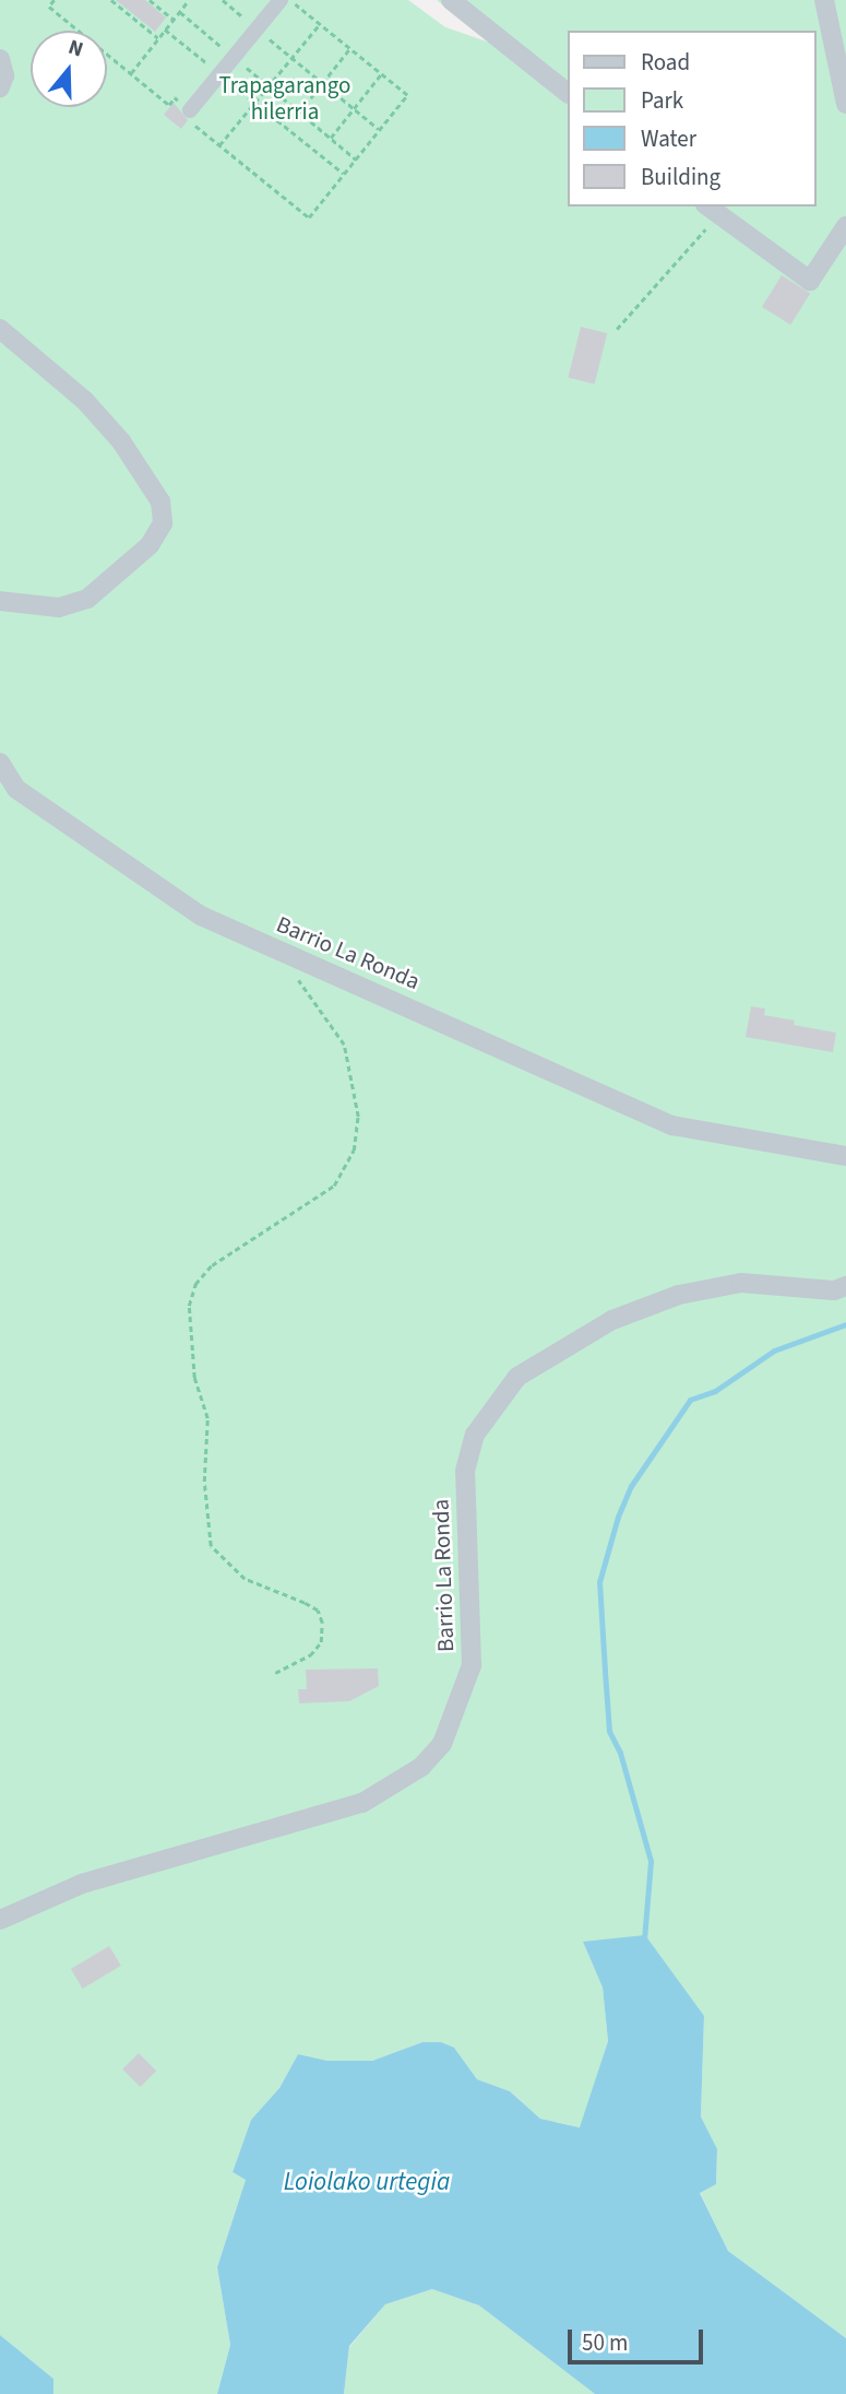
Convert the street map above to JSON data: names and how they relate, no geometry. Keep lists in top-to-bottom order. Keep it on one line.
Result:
{"streets":{"street":["Barrio La Ronda"]},"water":["Loiolako urtegia"],"parks":["Trapagarango hilerria"],"legend":["Road","Park","Water","Building"],"scale_bar":"50 m","north":"top"}
